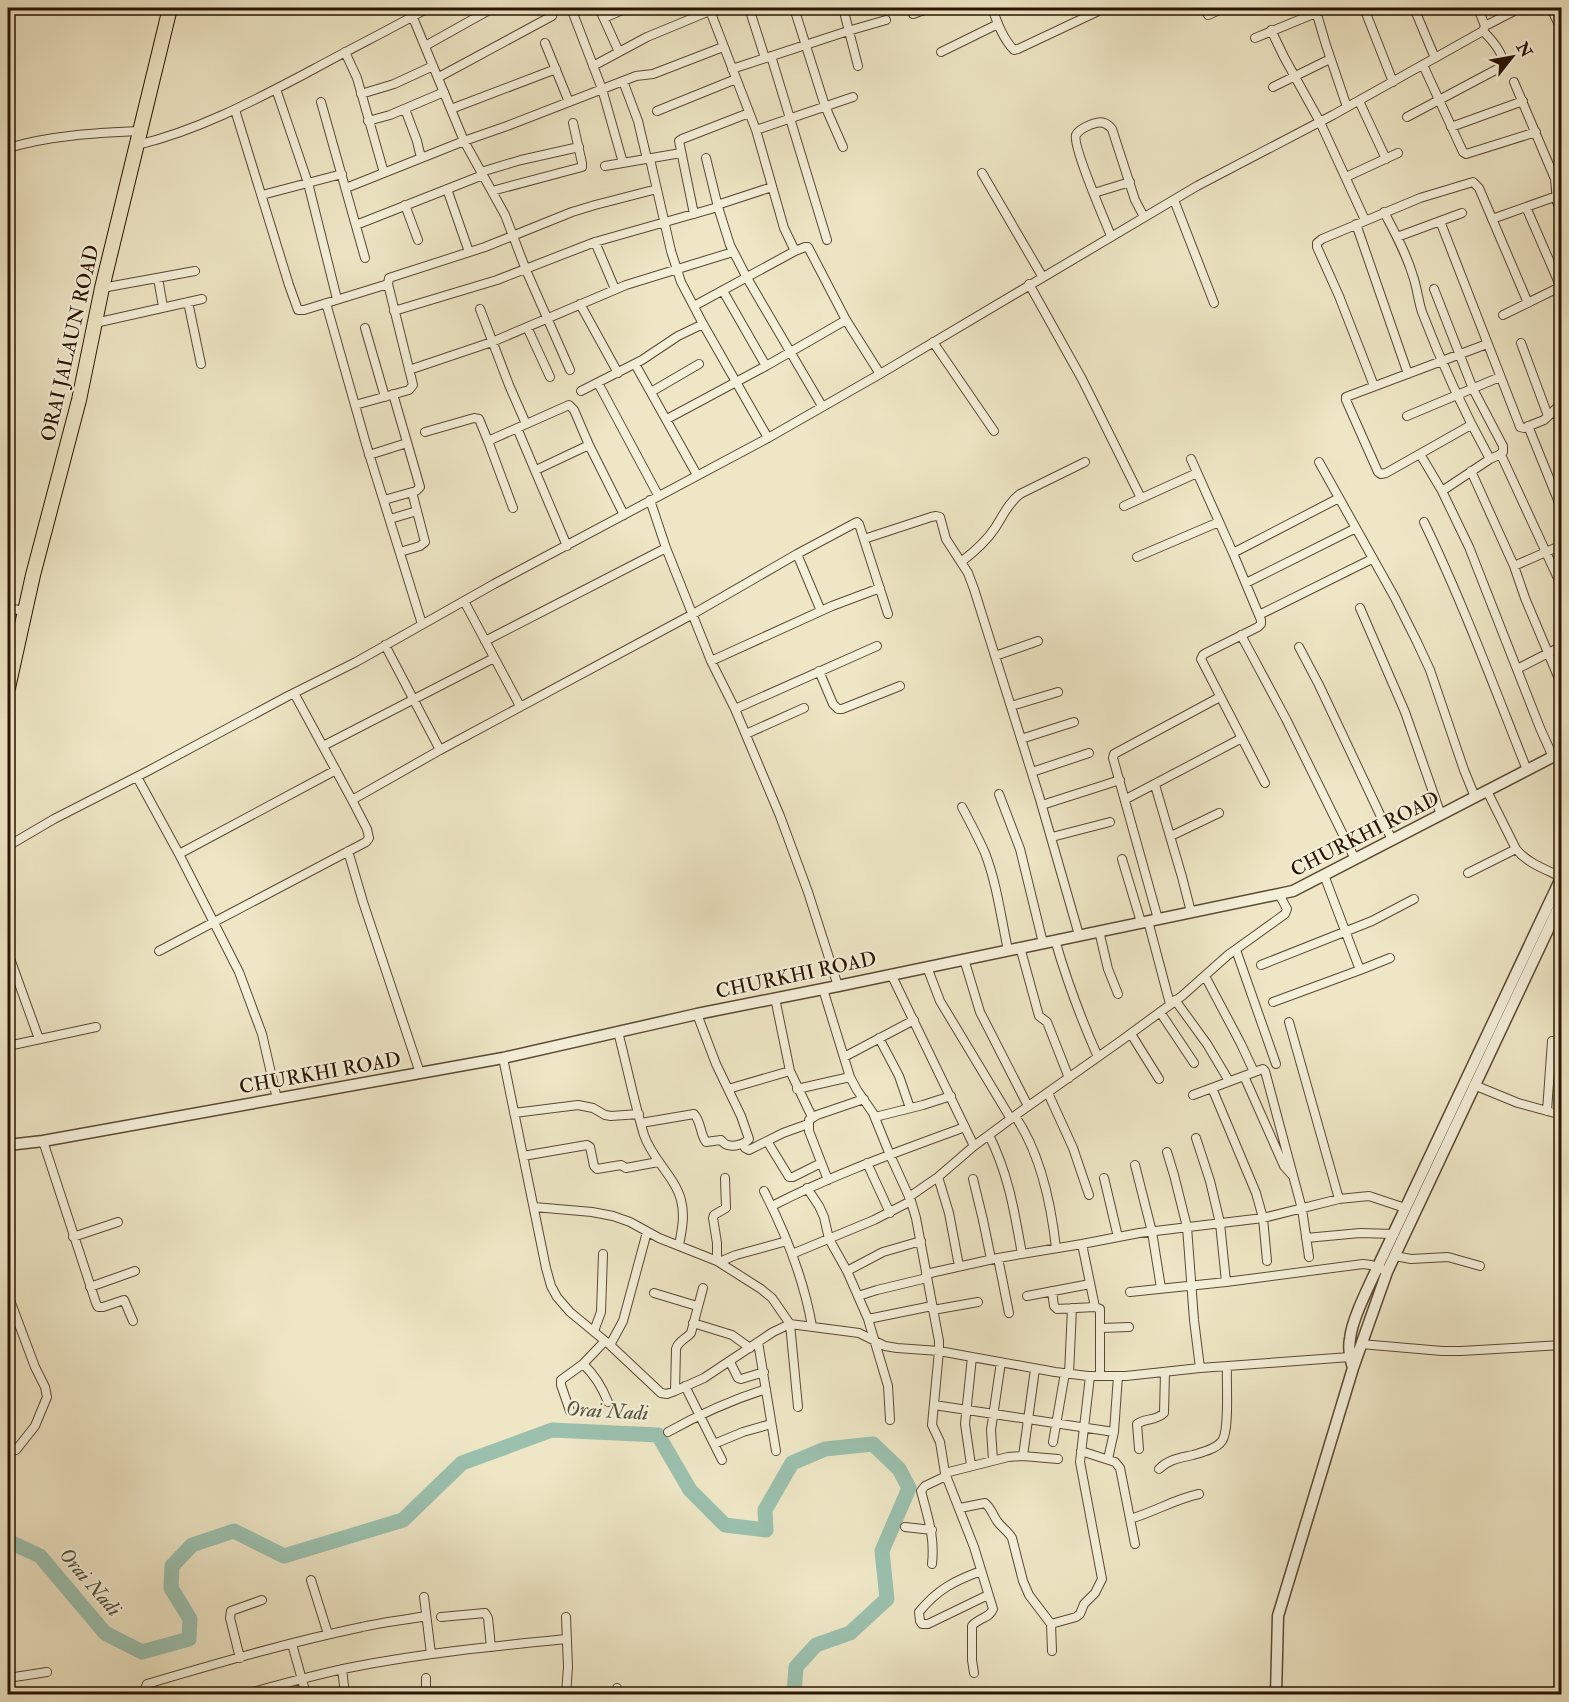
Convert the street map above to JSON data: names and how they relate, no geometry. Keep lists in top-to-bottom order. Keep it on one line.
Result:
{"streets":{"main road":["ORAI JALAUN ROAD"],"street":["CHURKHI ROAD"]},"water":["Orai Nadi"],"north":"top right"}
